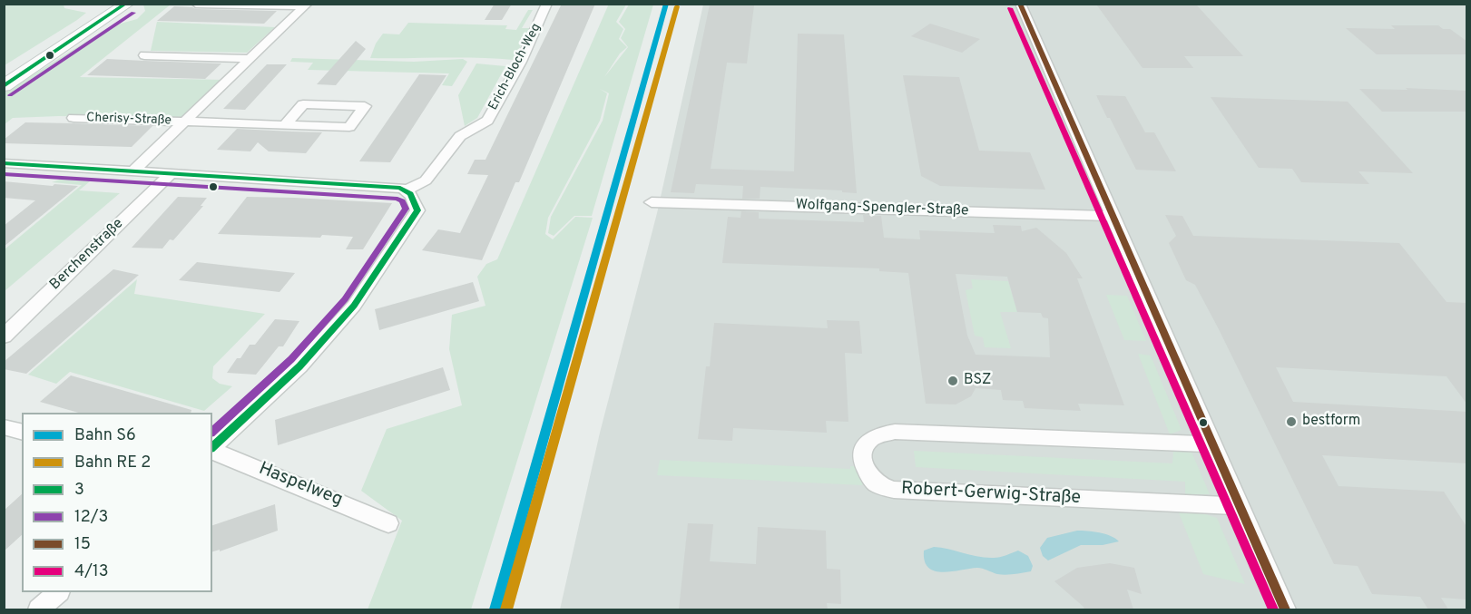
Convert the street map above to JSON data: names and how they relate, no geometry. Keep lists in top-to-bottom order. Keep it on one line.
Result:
{"streets":{"street":["Erich-Bloch-Weg","Cherisy-Straße","Wolfgang-Spengler-Straße","Berchenstraße","Haspelweg","Robert-Gerwig-Straße"]},"places":["BSZ","bestform"],"lines":["rail line S6","transit line 3","transit line 15","transit line 4/13","transit line 12/3"],"legend":["Bahn S6","Bahn RE 2","3","12/3","15","4/13"]}
